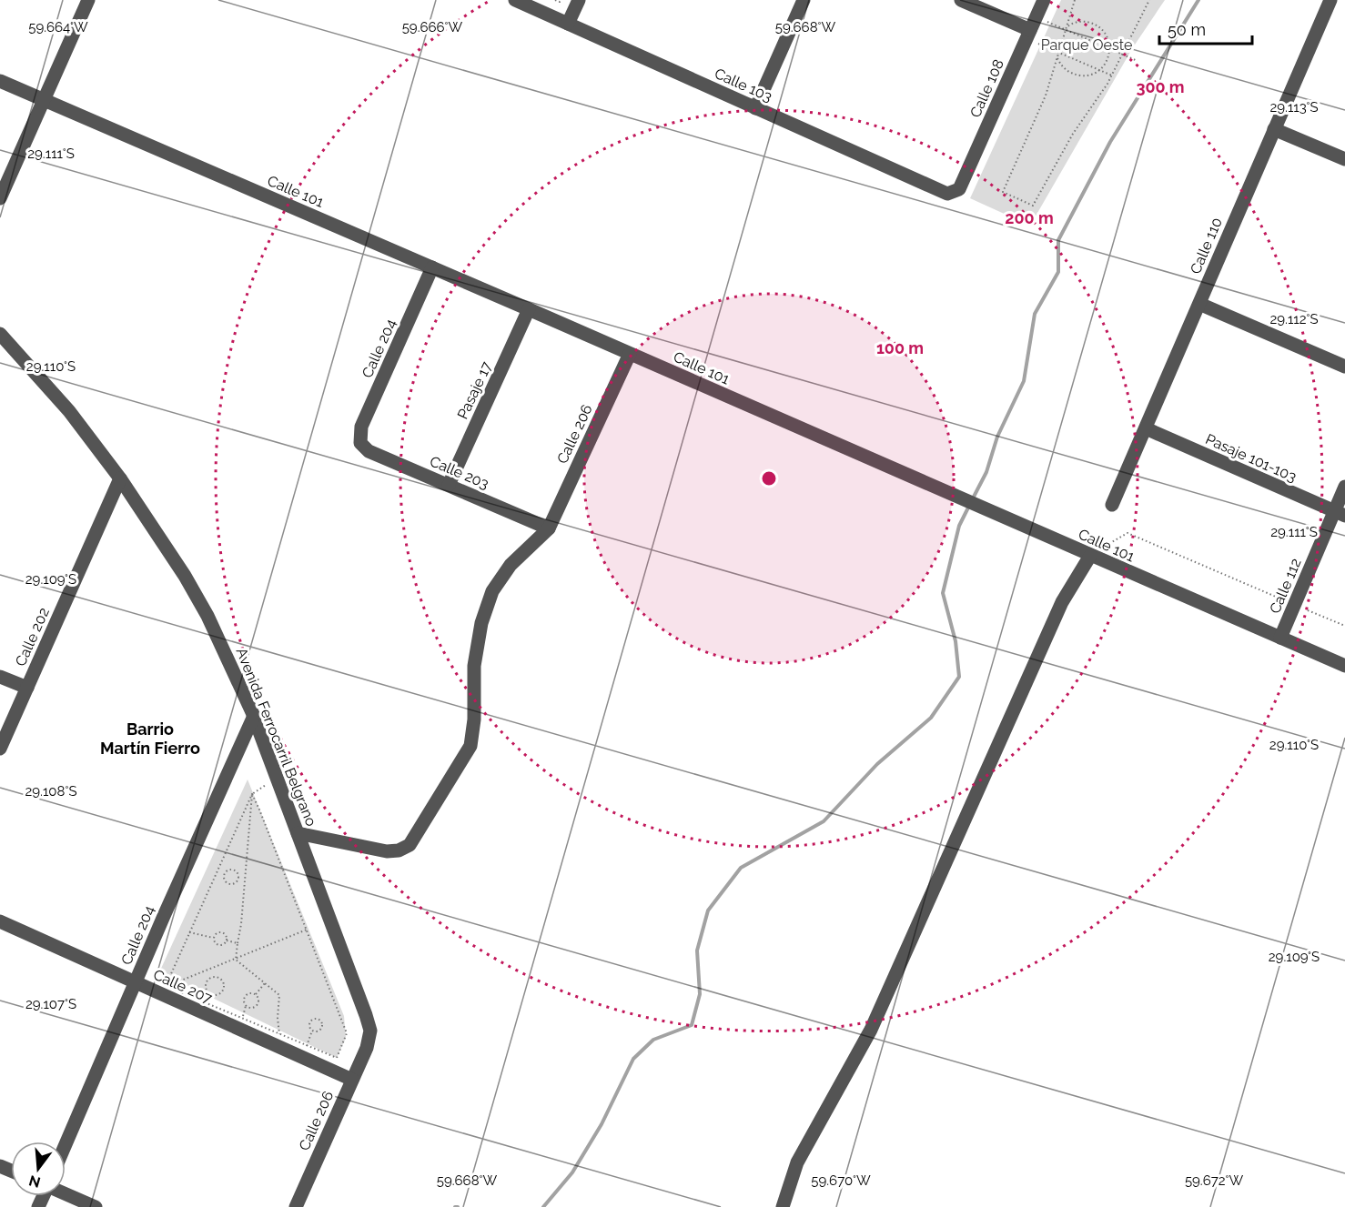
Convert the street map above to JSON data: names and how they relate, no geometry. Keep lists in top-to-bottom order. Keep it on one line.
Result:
{"streets":{"street":["Calle 103","Calle 108","Calle 101","Calle 110","Calle 204","Pasaje 17","Calle 206","Pasaje 101-103","Calle 203","Calle 112","Calle 202","Avenida Ferrocarril Belgrano","Calle 207"]},"crossings":[["Calle 103","Calle 108"],["Calle 101","Calle 204"],["Calle 101","Pasaje 17"],["Calle 101","Calle 206"],["Calle 101","Calle 112"],["Calle 110","Pasaje 101-103"],["Calle 204","Calle 203"],["Calle 204","Avenida Ferrocarril Belgrano"],["Calle 204","Calle 207"],["Pasaje 17","Calle 203"],["Calle 206","Calle 203"],["Calle 206","Avenida Ferrocarril Belgrano"],["Calle 206","Calle 207"],["Pasaje 101-103","Calle 112"],["Calle 202","Avenida Ferrocarril Belgrano"]],"districts":["Barrio Martín Fierro"],"parks":["Parque Oeste"],"scale_bar":"50 m","north":"bottom","coordinates":["59.664°W","59.666°W","59.668°W","29.113°S","29.111°S","29.112°S","29.110°S","29.109°S","29.108°S","29.107°S","59.670°W","59.672°W"],"rings":["300 m","200 m","100 m"]}
